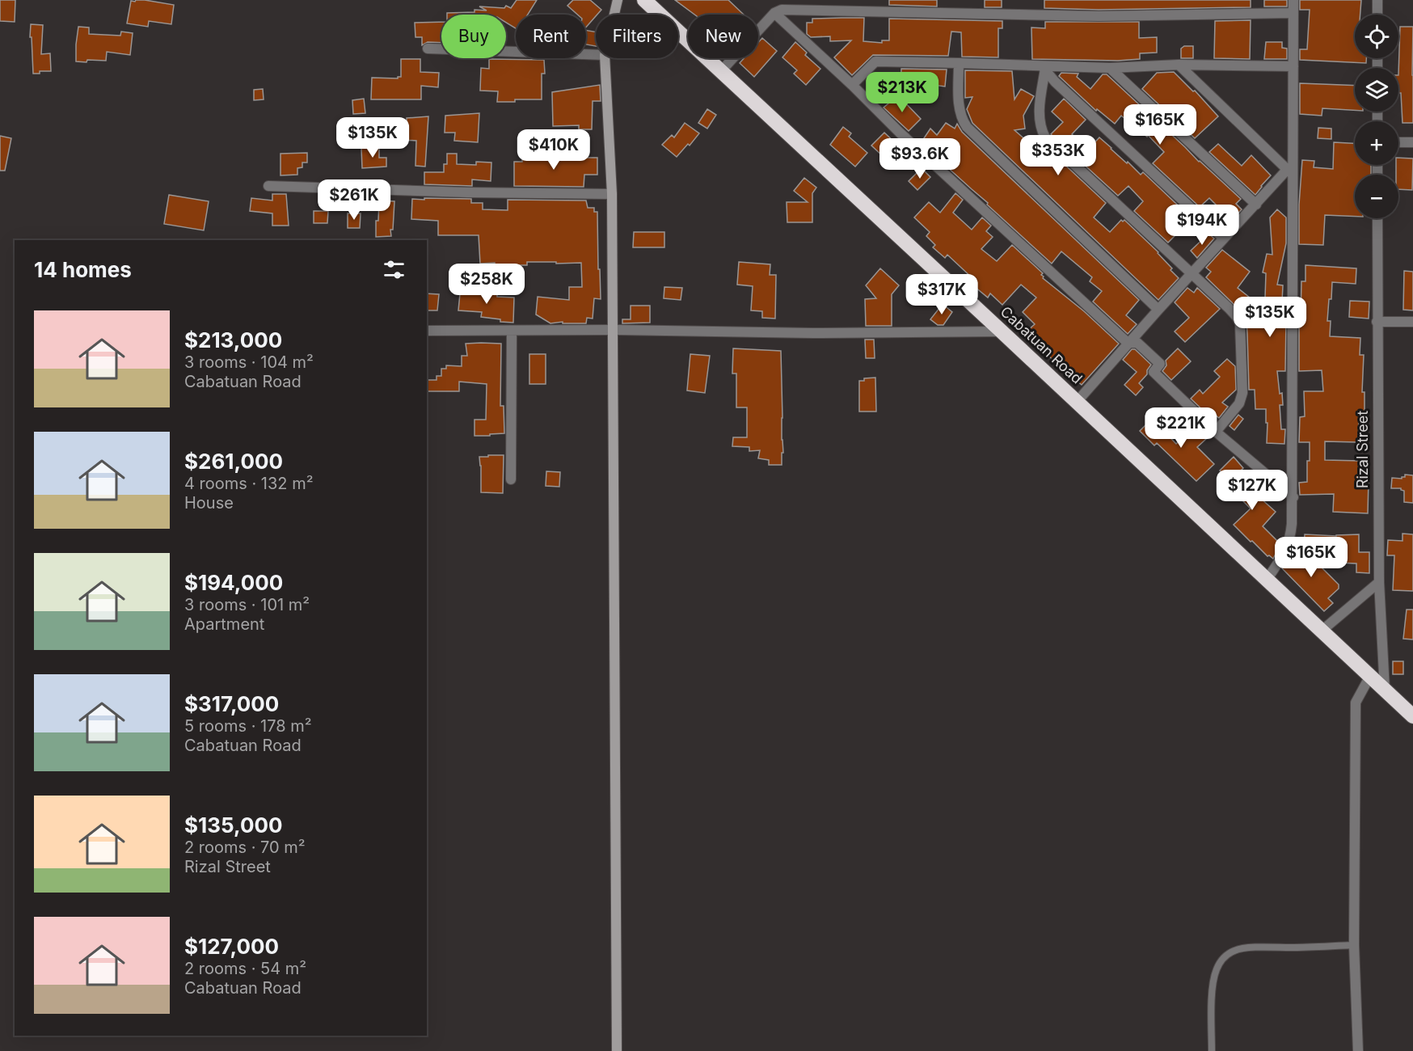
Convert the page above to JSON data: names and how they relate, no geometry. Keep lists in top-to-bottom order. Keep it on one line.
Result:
{"streets":{"highway":["Cabatuan Road"],"street":["Rizal Street"]},"crossings":[["Cabatuan Road","Rizal Street"]],"page":{"map_buttons":["+","−"],"chip":["Buy","Rent","Filters","New"],"price":["$213K","$165K","$135K","$410K","$353K","$93.6K","$261K","$194K","$258K","$317K","$135K","$221K","$127K","$165K"],"heading":"14 homes","list":[{"name":"$213,000","note":"3 rooms · 104 m² · Cabatuan Road"},{"name":"$261,000","note":"4 rooms · 132 m² · House"},{"name":"$194,000","note":"3 rooms · 101 m² · Apartment"},{"name":"$317,000","note":"5 rooms · 178 m² · Cabatuan Road"},{"name":"$135,000","note":"2 rooms · 70 m² · Rizal Street"},{"name":"$127,000","note":"2 rooms · 54 m² · Cabatuan Road"}]}}
